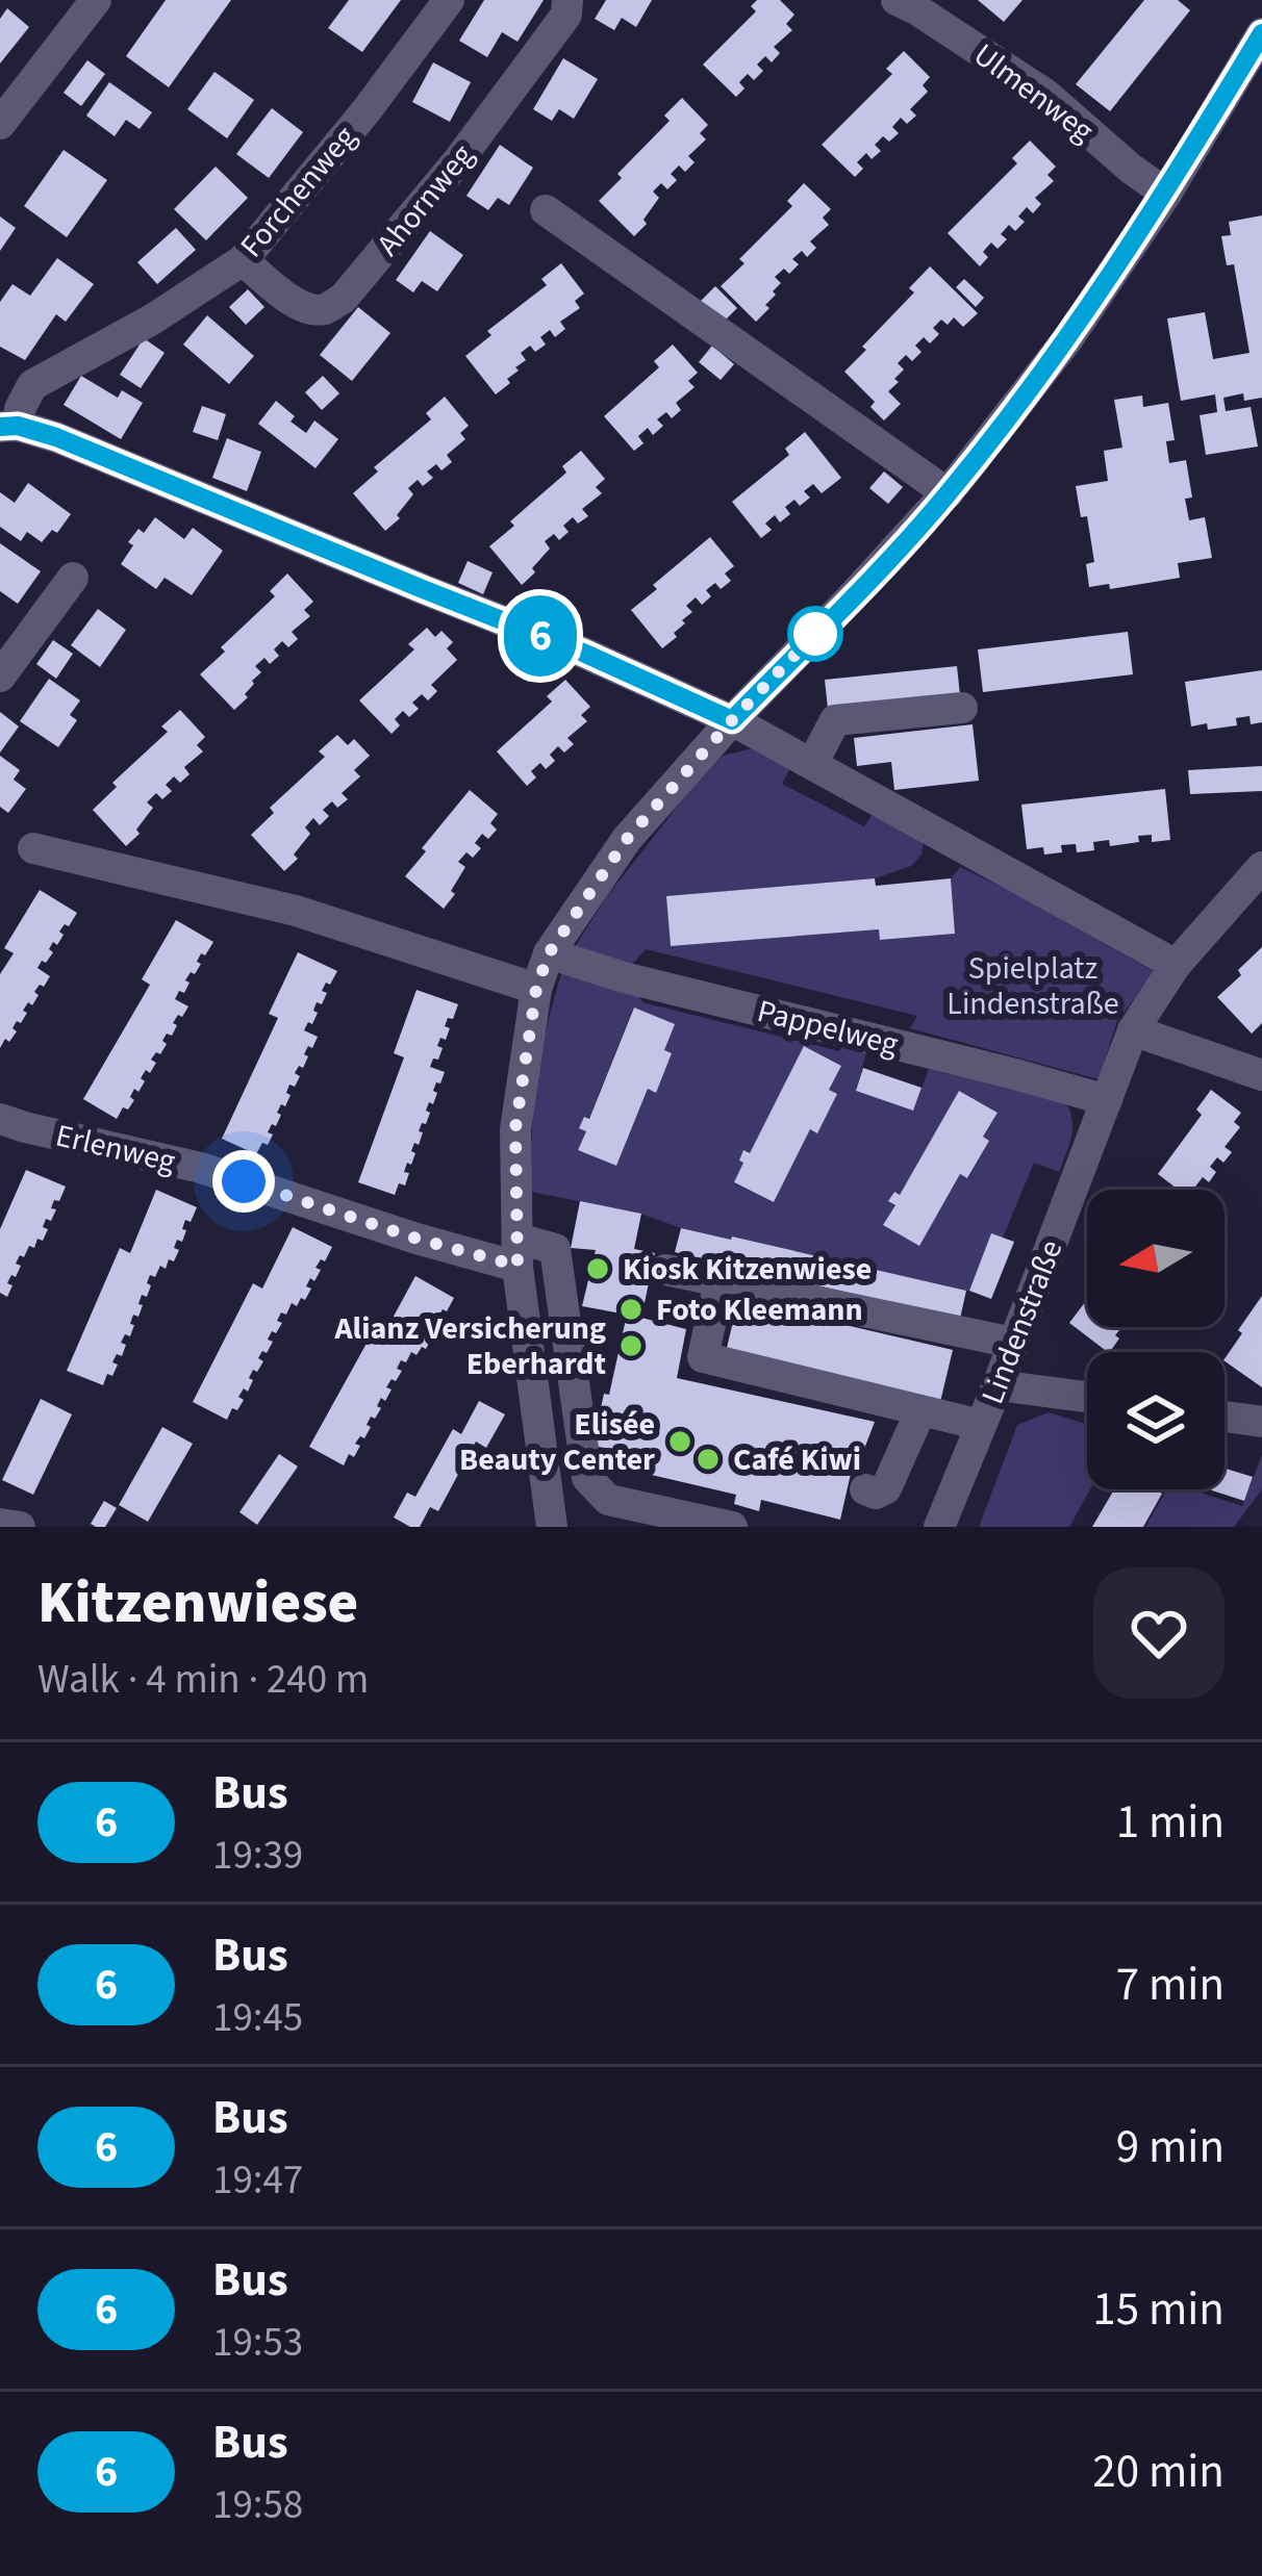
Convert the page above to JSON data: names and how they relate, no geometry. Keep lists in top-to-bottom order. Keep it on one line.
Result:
{"streets":{"street":["Ulmenweg","Forchenweg","Ahornweg","Pappelweg","Erlenweg","Lindenstraße"]},"crossings":[["Forchenweg","Ahornweg"],["Pappelweg","Lindenstraße"]],"parks":["Spielplatz Lindenstraße"],"places":["Kiosk Kitzenwiese","Foto Kleemann","Alianz Versicherung Eberhardt","Elisée Beauty Center","Café Kiwi"],"lines":["bus line 6"],"north":"left","page":{"on_map":"6","heading":["Kitzenwiese","Walk · 4 min · 240 m"],"list":[{"mark":"6","name":"Bus","note":"19:39","value":"1 min"},{"mark":"6","name":"Bus","note":"19:45","value":"7 min"},{"mark":"6","name":"Bus","note":"19:47","value":"9 min"},{"mark":"6","name":"Bus","note":"19:53","value":"15 min"},{"mark":"6","name":"Bus","note":"19:58","value":"20 min"}]}}
